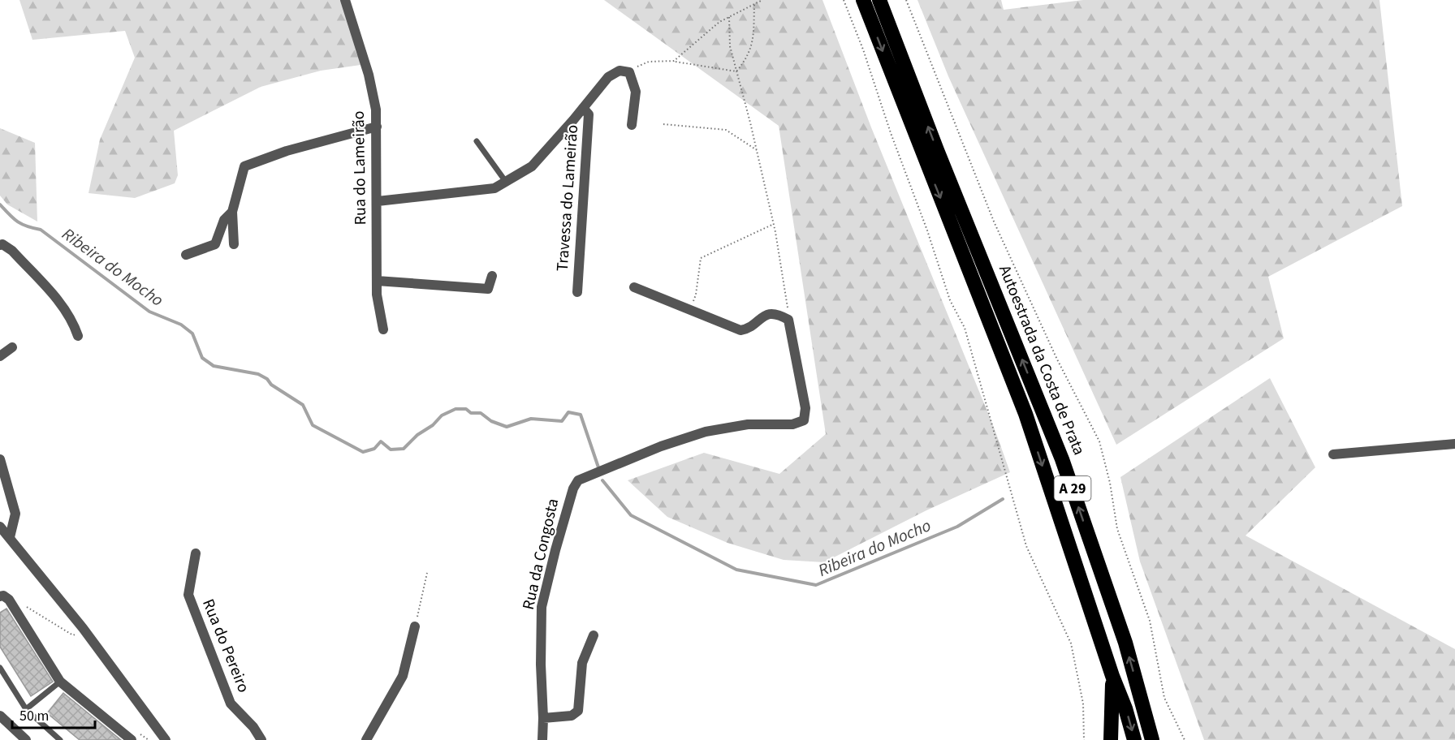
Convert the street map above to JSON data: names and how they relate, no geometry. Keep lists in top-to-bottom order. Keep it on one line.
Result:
{"streets":{"highway":["Autoestrada da Costa de Prata","A 29"],"street":["Rua do Lameirão","Travessa do Lameirão","Rua da Congosta","Rua do Pereiro"]},"crossings":[["Rua do Lameirão","Travessa do Lameirão"],["Autoestrada da Costa de Prata","A 29"]],"water":["Ribeira do Mocho"],"scale_bar":"50 m"}
